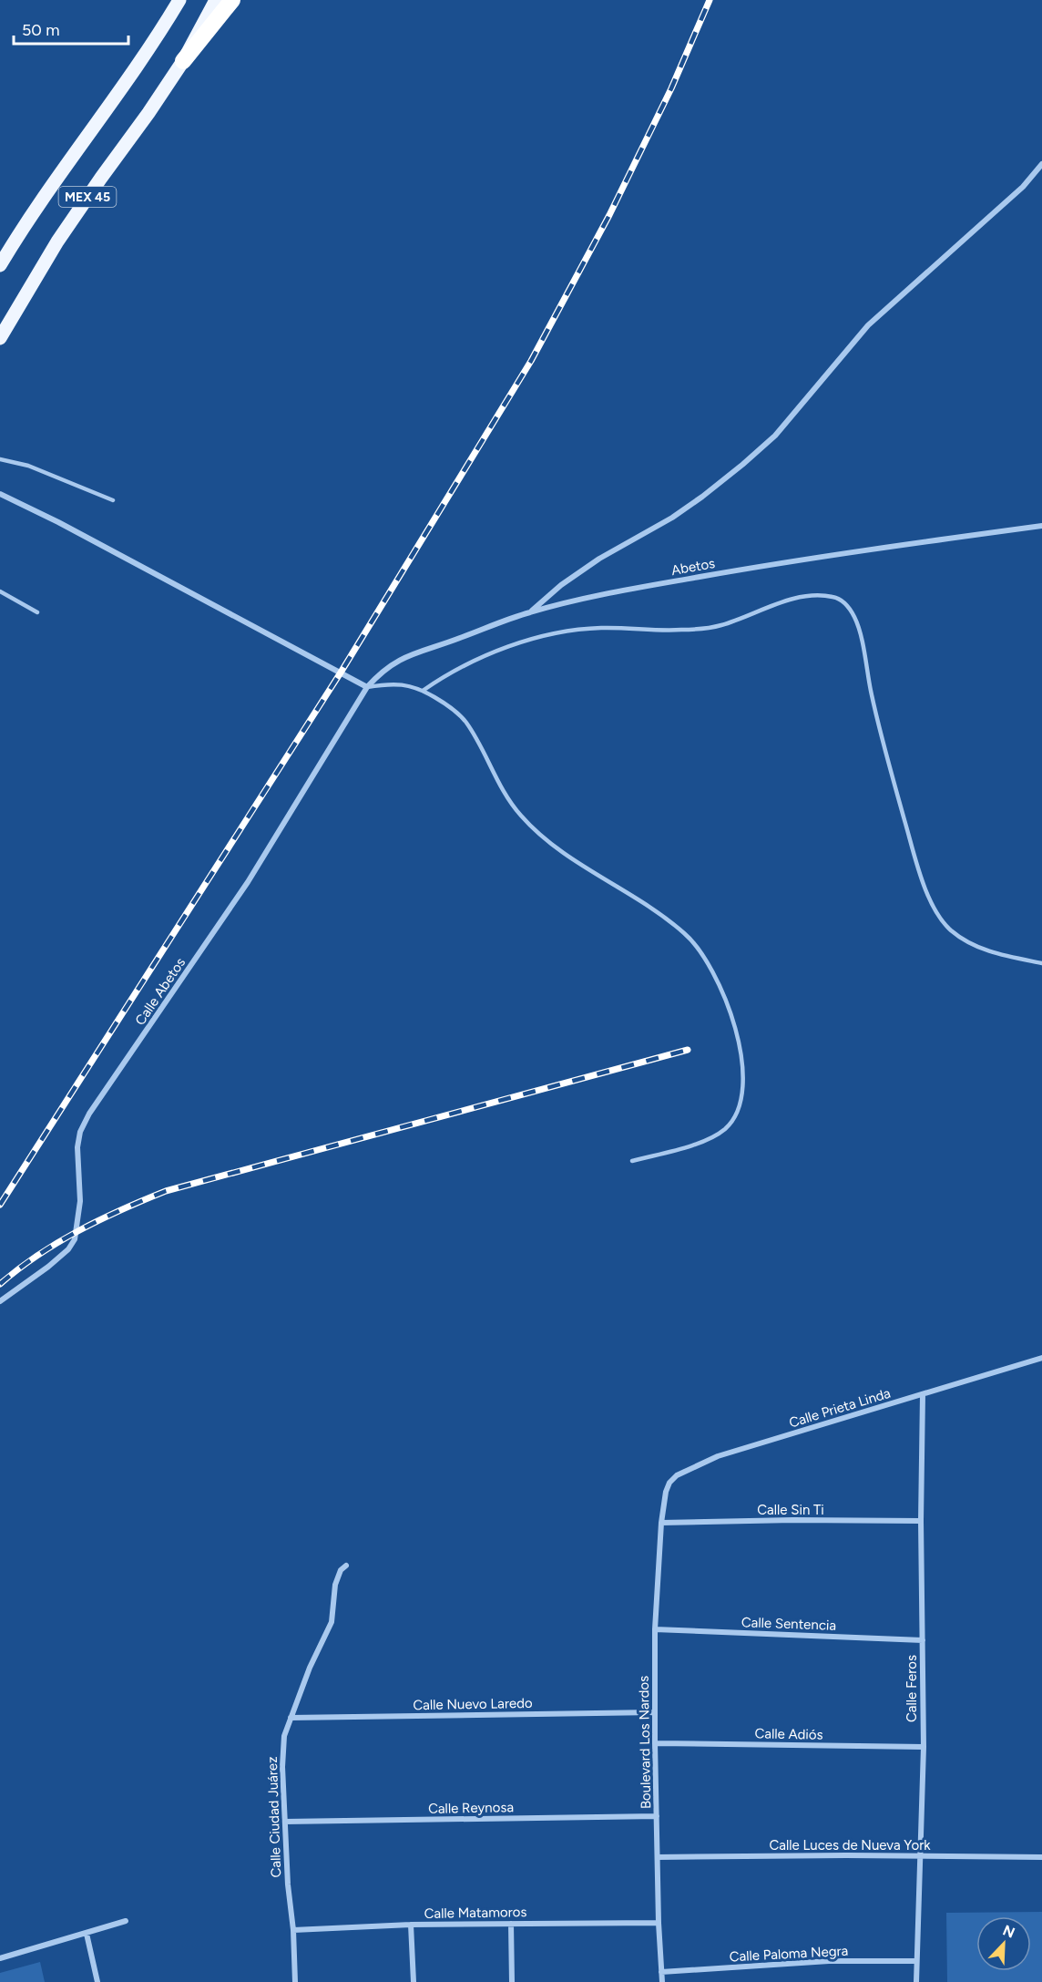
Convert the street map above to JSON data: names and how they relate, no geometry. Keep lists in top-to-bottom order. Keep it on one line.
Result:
{"streets":{"main road":["MEX 45"],"street":["Abetos","Calle Abetos","Calle Prieta Linda","Calle Sin Ti","Calle Sentencia","Calle Feros","Calle Nuevo Laredo","Calle Adiós","Boulevard Los Nardos","Calle Reynosa","Calle Ciudad Juárez","Calle Luces de Nueva York","Calle Matamoros","Calle Paloma Negra"]},"crossings":[["Abetos","Calle Abetos"],["Calle Prieta Linda","Calle Feros"],["Calle Prieta Linda","Boulevard Los Nardos"],["Calle Sin Ti","Calle Feros"],["Calle Sin Ti","Boulevard Los Nardos"],["Calle Sentencia","Calle Feros"],["Calle Sentencia","Boulevard Los Nardos"],["Calle Feros","Calle Adiós"],["Calle Feros","Calle Luces de Nueva York"],["Calle Feros","Calle Paloma Negra"],["Calle Nuevo Laredo","Boulevard Los Nardos"],["Calle Nuevo Laredo","Calle Ciudad Juárez"],["Calle Adiós","Boulevard Los Nardos"],["Boulevard Los Nardos","Calle Reynosa"],["Boulevard Los Nardos","Calle Luces de Nueva York"],["Boulevard Los Nardos","Calle Matamoros"],["Boulevard Los Nardos","Calle Paloma Negra"],["Calle Reynosa","Calle Ciudad Juárez"],["Calle Ciudad Juárez","Calle Matamoros"]],"scale_bar":"50 m","north":"top right"}
